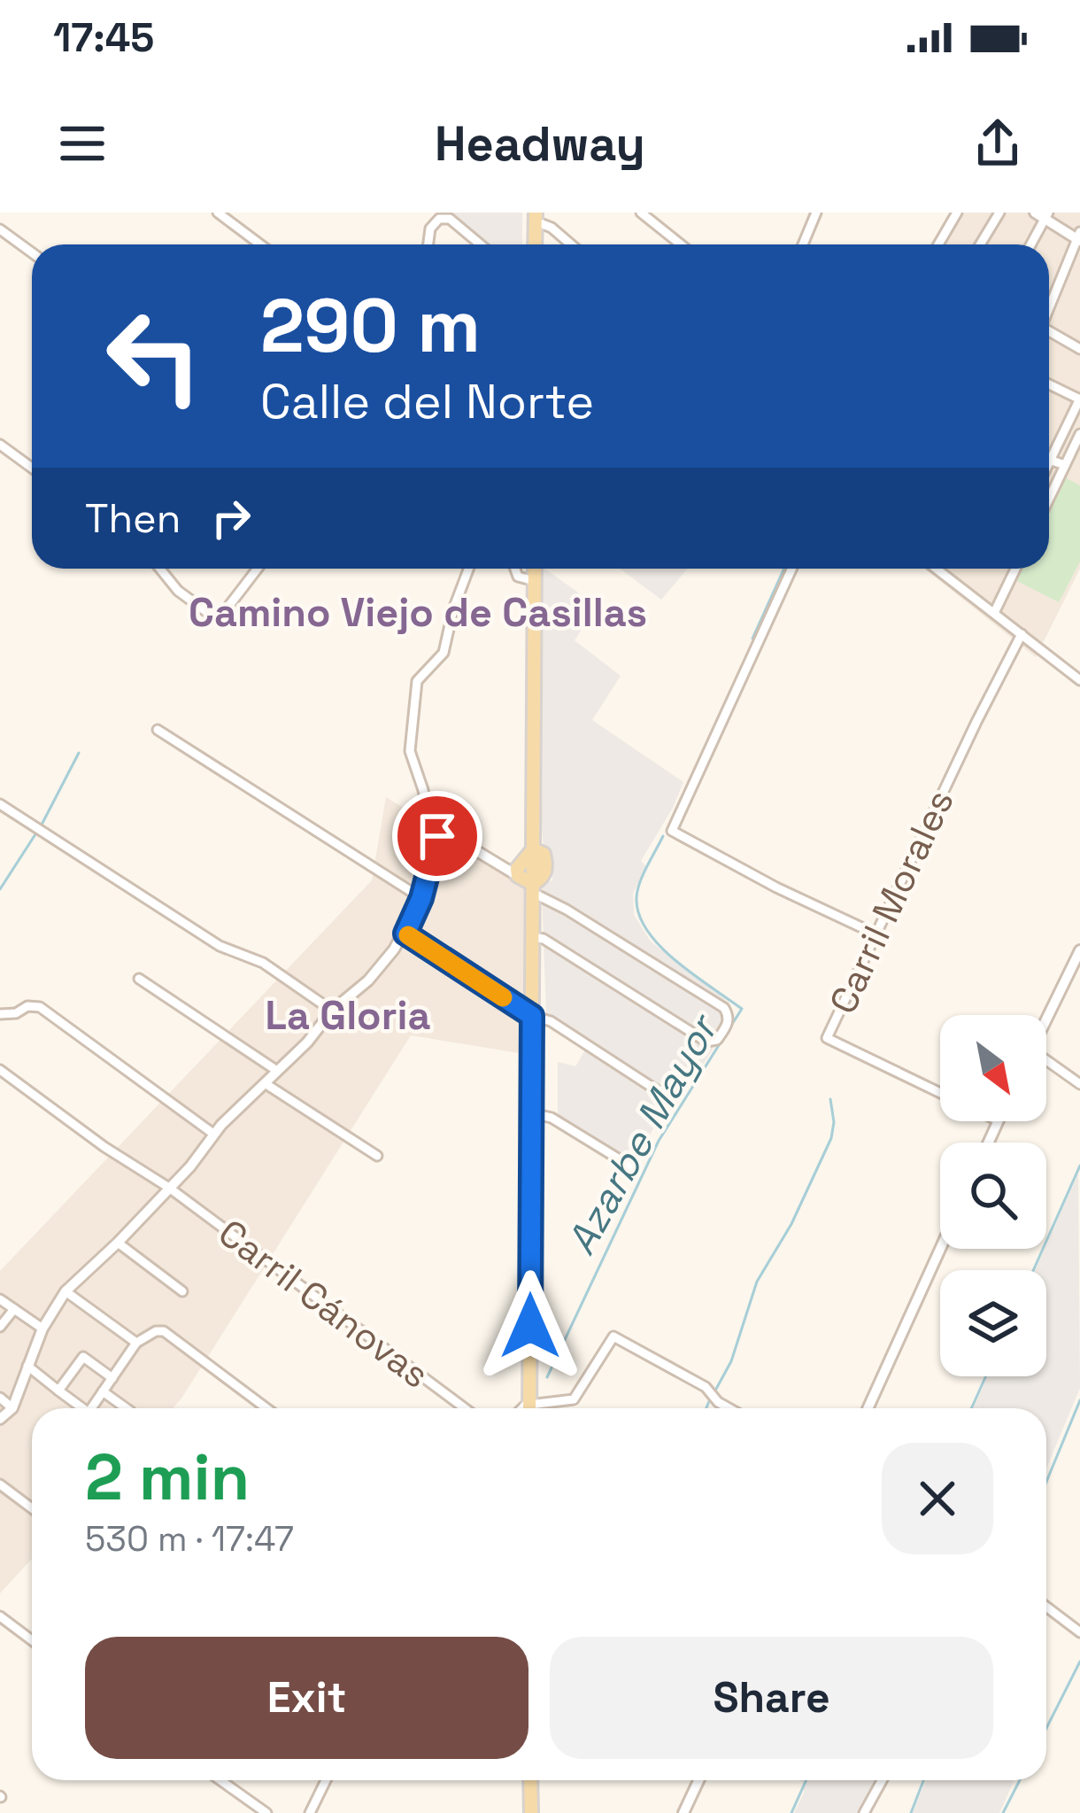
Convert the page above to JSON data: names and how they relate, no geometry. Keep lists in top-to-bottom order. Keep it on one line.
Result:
{"streets":{"street":["Carril Morales","Carril Cánovas"]},"districts":["Camino Viejo de Casillas","La Gloria"],"water":["Azarbe Mayor"],"north":"bottom right","page":{"status":"17:45","header":"Headway","turn":["290 m","Calle del Norte"],"then":"Then","heading":["2 min","530 m · 17:47"],"buttons":["Exit","Share"]}}
